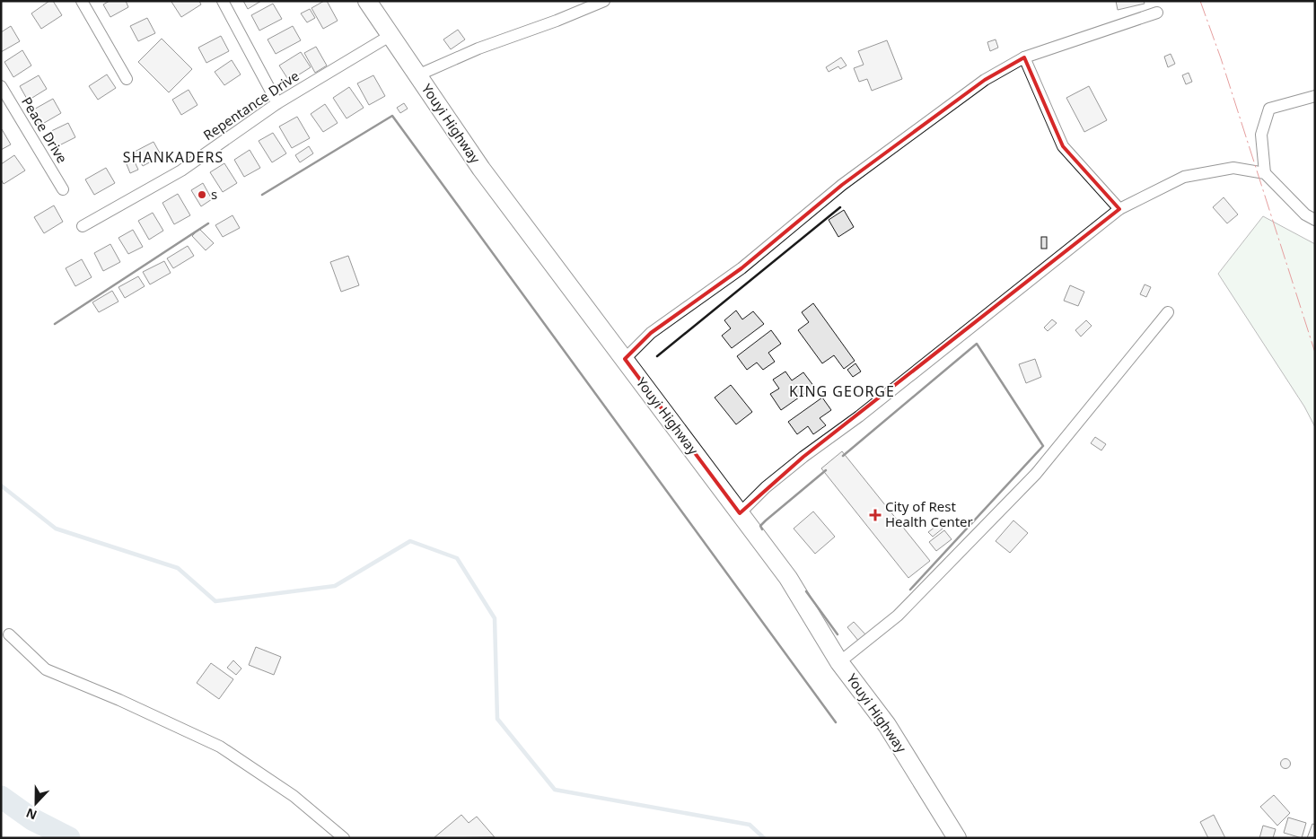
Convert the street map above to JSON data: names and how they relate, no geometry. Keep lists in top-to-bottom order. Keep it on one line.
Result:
{"streets":{"main road":["Youyi Highway"],"street":["Repentance Drive","Peace Drive"]},"crossings":[["Repentance Drive","Youyi Highway"]],"districts":["SHANKADERS","KING GEORGE"],"places":{"other":["s"],"health":["City of Rest Health Center"]},"north":"bottom"}
